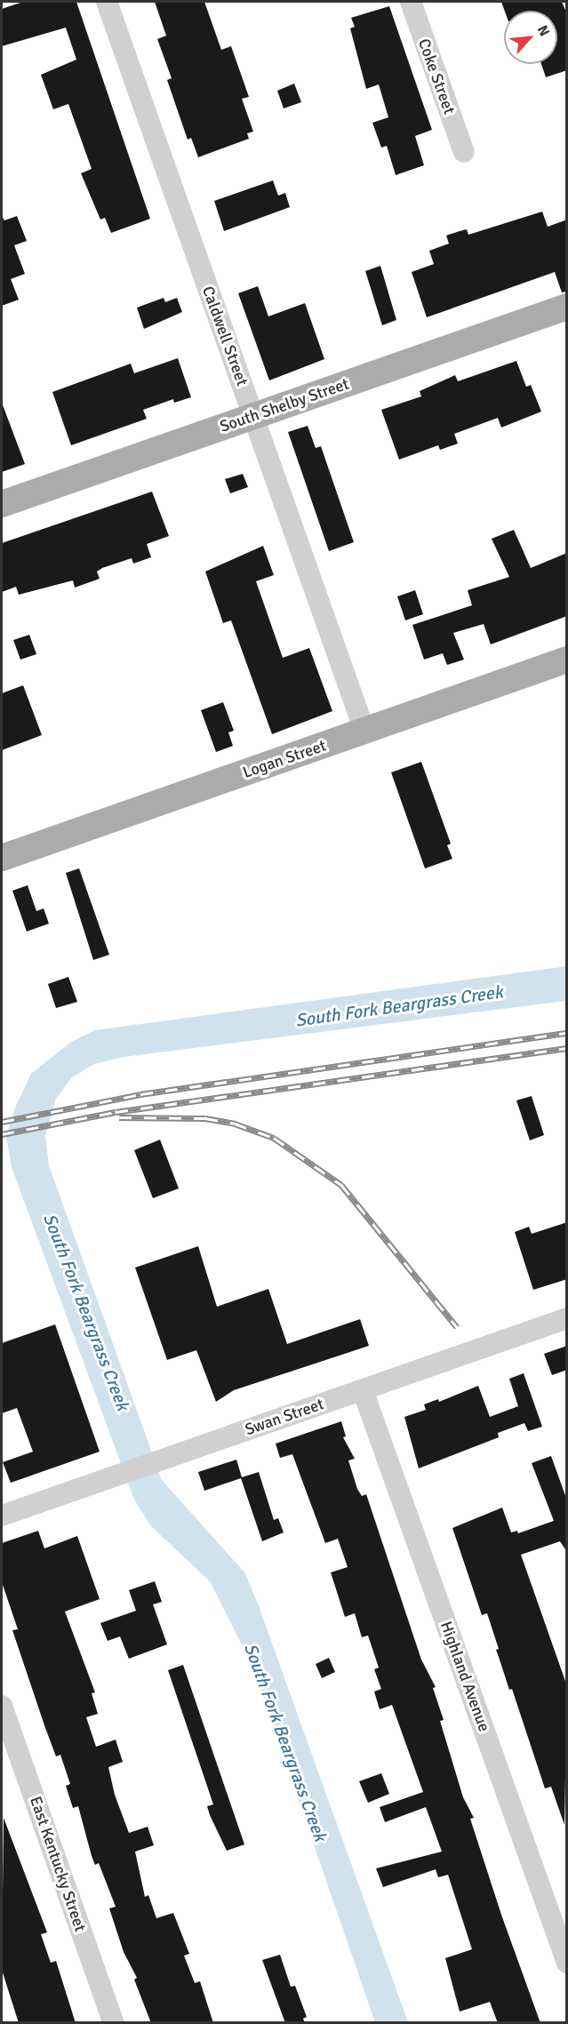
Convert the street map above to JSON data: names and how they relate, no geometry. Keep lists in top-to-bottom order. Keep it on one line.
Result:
{"streets":{"main road":["South Shelby Street","Logan Street"],"street":["Coke Street","Caldwell Street","Swan Street","Highland Avenue","East Kentucky Street"]},"crossings":[["Caldwell Street","South Shelby Street"],["Caldwell Street","Logan Street"],["Swan Street","Highland Avenue"]],"water":["South Fork Beargrass Creek"],"north":"top right"}
